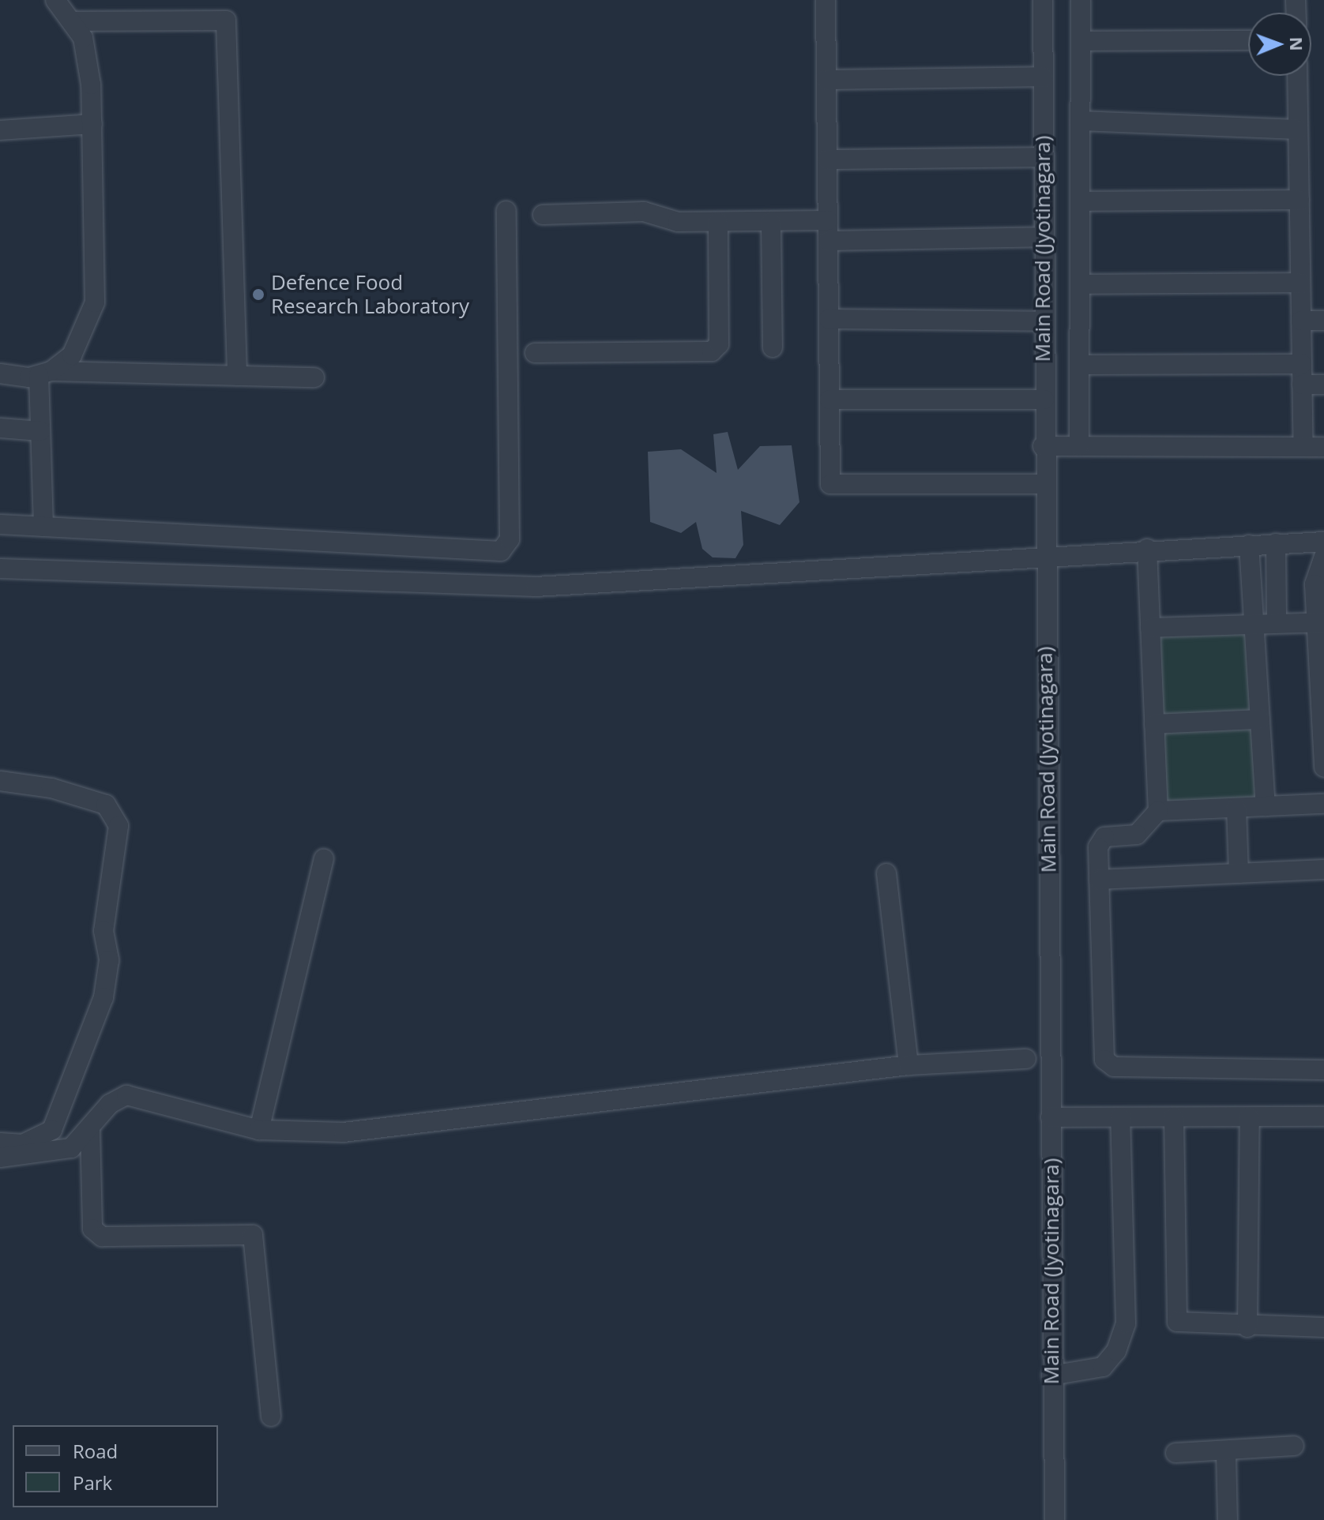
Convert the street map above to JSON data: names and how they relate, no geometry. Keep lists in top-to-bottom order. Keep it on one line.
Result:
{"streets":{"street":["Main Road (Jyotinagara)"]},"places":["Defence Food Research Laboratory"],"legend":["Road","Park"],"north":"right"}
